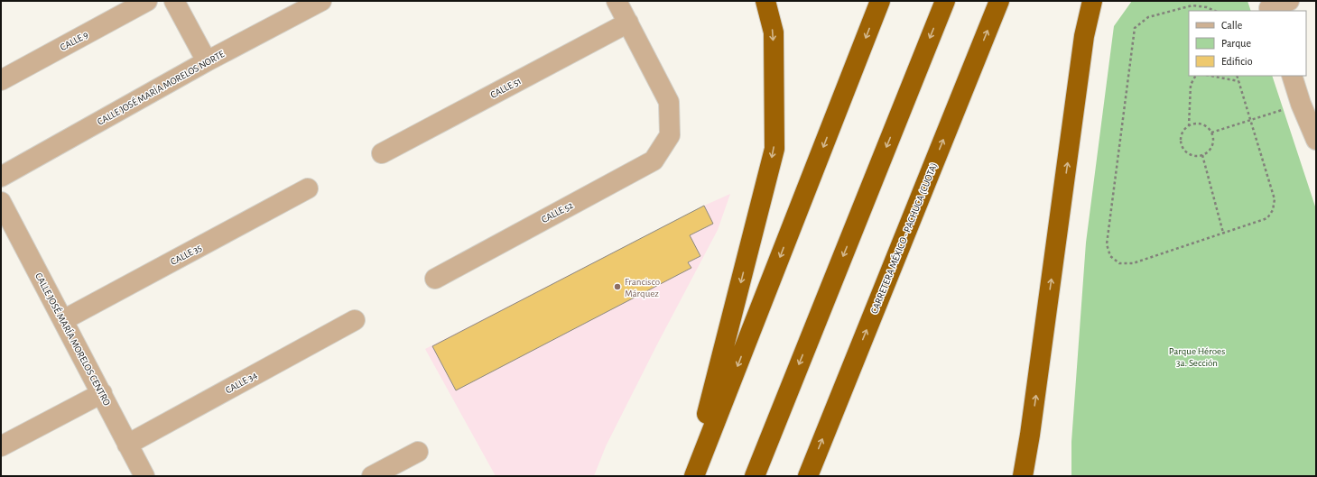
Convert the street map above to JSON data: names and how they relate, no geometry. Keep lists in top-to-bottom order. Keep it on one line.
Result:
{"streets":{"highway":["CARRETERA MÉXICO - PACHUCA (CUOTA)"],"street":["CALLE 9","CALLE JOSÉ MARÍA MORELOS NORTE","CALLE 51","CALLE 52","CALLE 35","CALLE JOSÉ MARÍA MORELOS CENTRO","CALLE 34"]},"crossings":[["CALLE 51","CALLE 52"],["CALLE 35","CALLE JOSÉ MARÍA MORELOS CENTRO"],["CALLE JOSÉ MARÍA MORELOS CENTRO","CALLE 34"]],"parks":["Parque Héroes 3a. Sección"],"places":["Francisco Márquez"],"legend":["Calle","Parque","Edificio"]}
